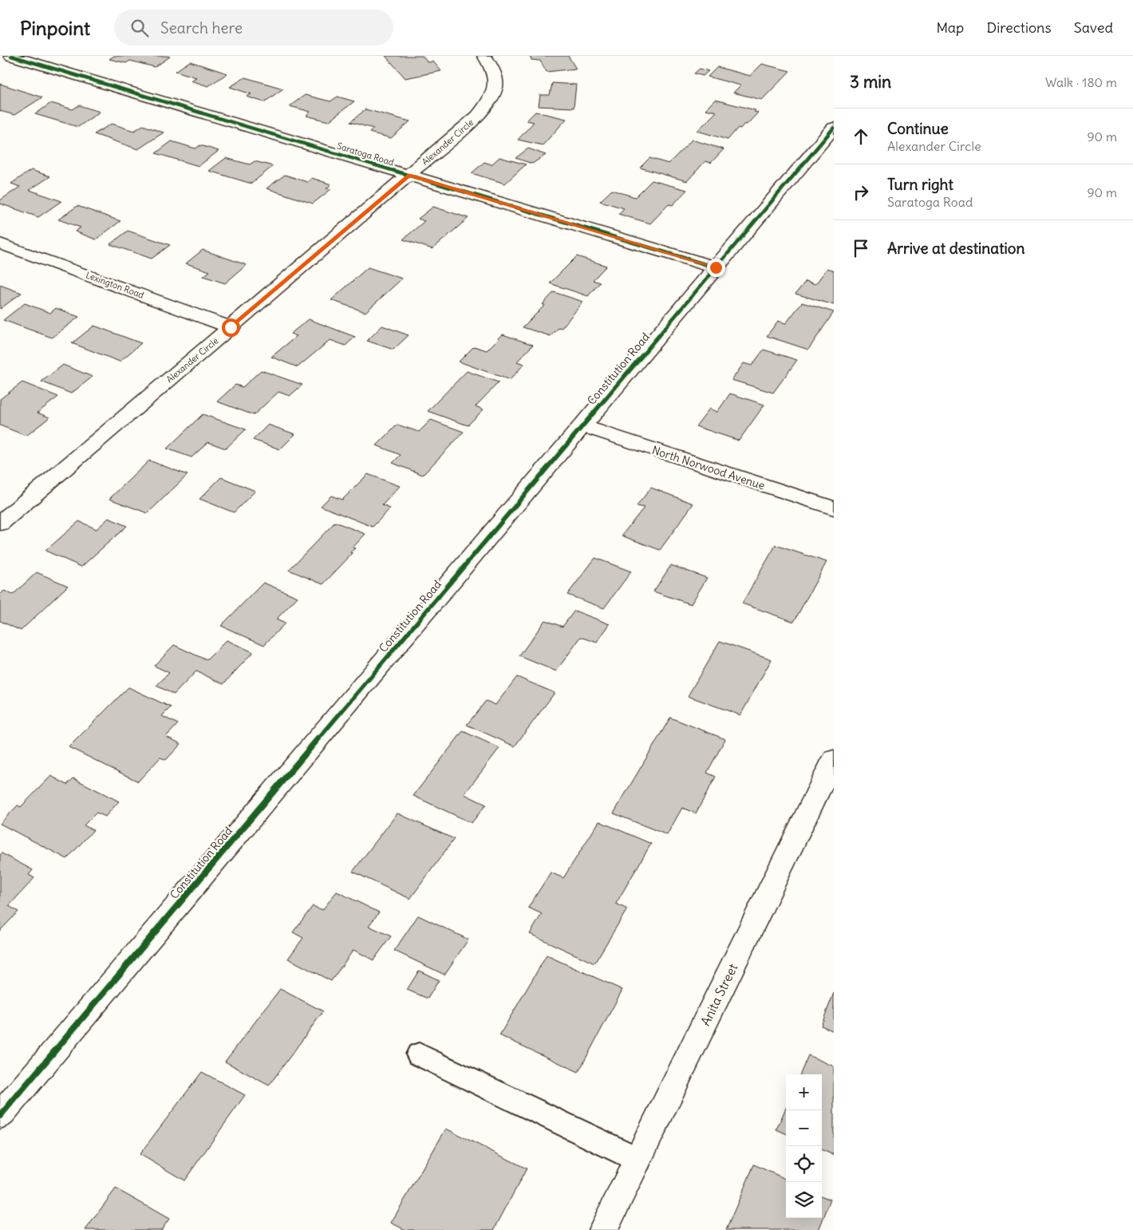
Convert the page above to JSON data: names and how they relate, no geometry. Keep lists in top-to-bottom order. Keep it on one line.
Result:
{"streets":{"street":["Alexander Circle","Saratoga Road","Lexington Road","Constitution Road","North Norwood Avenue","Anita Street"]},"crossings":[["Alexander Circle","Saratoga Road"],["Alexander Circle","Lexington Road"],["Saratoga Road","Constitution Road"],["Constitution Road","North Norwood Avenue"]],"page":{"header":"Pinpoint","search":"Search here","nav":["Map","Directions","Saved"],"heading":["3 min","Walk · 180 m"],"list":[["Continue","Alexander Circle","90 m"],["Turn right","Saratoga Road","90 m"],"Arrive at destination"],"map_buttons":["+","−"]}}
